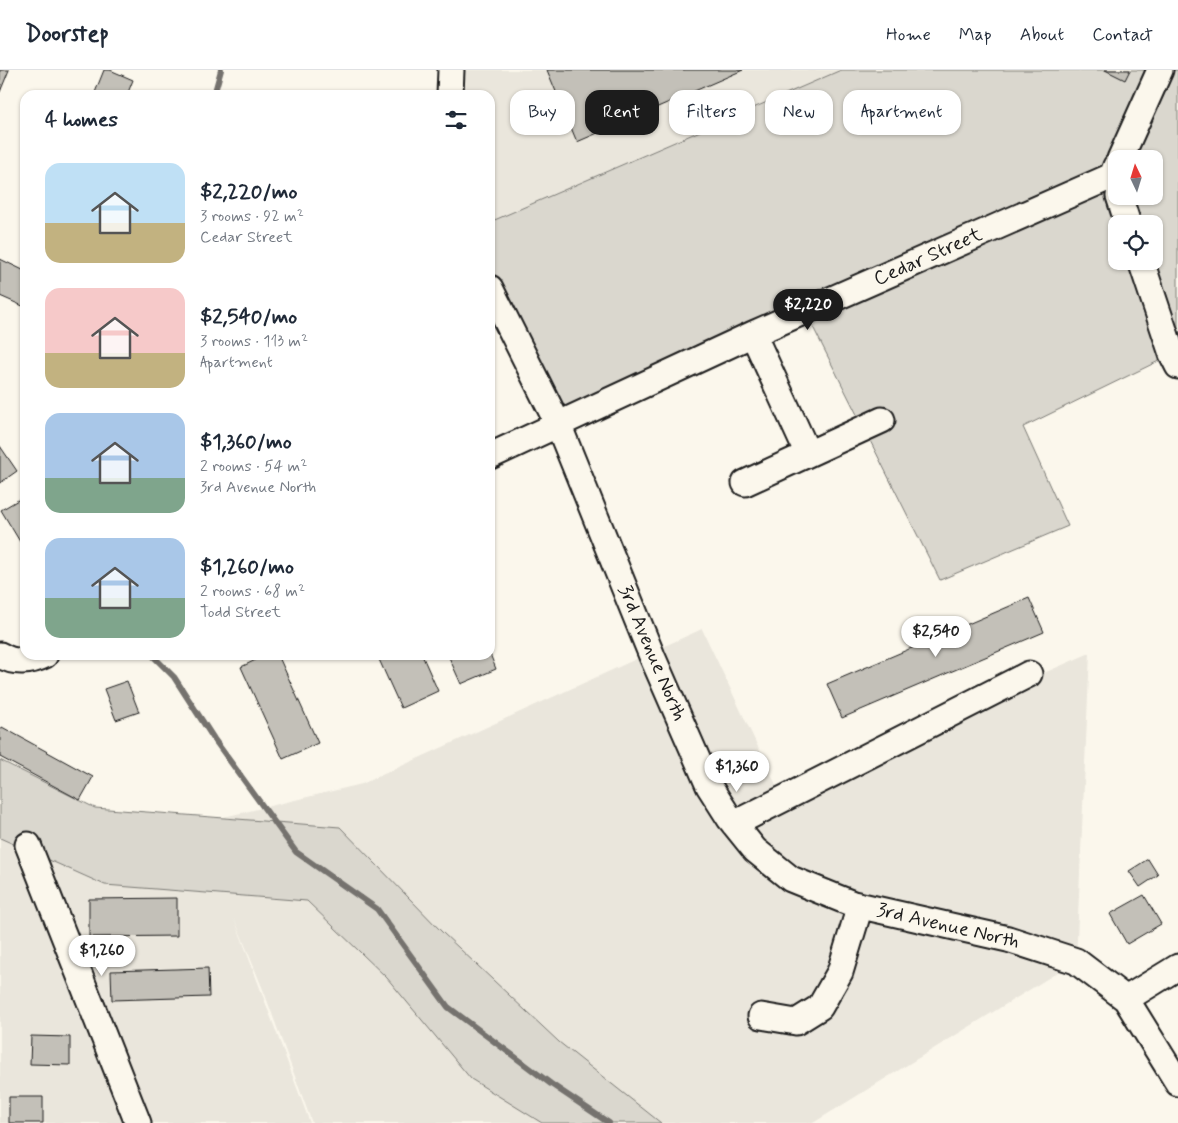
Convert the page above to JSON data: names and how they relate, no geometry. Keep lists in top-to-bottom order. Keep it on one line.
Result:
{"streets":{"street":["Cedar Street","3rd Avenue North"]},"crossings":[["Cedar Street","3rd Avenue North"]],"north":"top","page":{"header":"Doorstep","nav":["Home","Map","About","Contact"],"chip":["Buy","Rent","Filters","New","Apartment"],"heading":"4 homes","list":[{"name":"$2,220/mo","note":"3 rooms · 92 m² · Cedar Street"},{"name":"$2,540/mo","note":"3 rooms · 113 m² · Apartment"},{"name":"$1,360/mo","note":"2 rooms · 54 m² · 3rd Avenue North"},{"name":"$1,260/mo","note":"2 rooms · 68 m² · Todd Street"}],"price":["$2,220","$2,540","$1,360","$1,260"]}}
